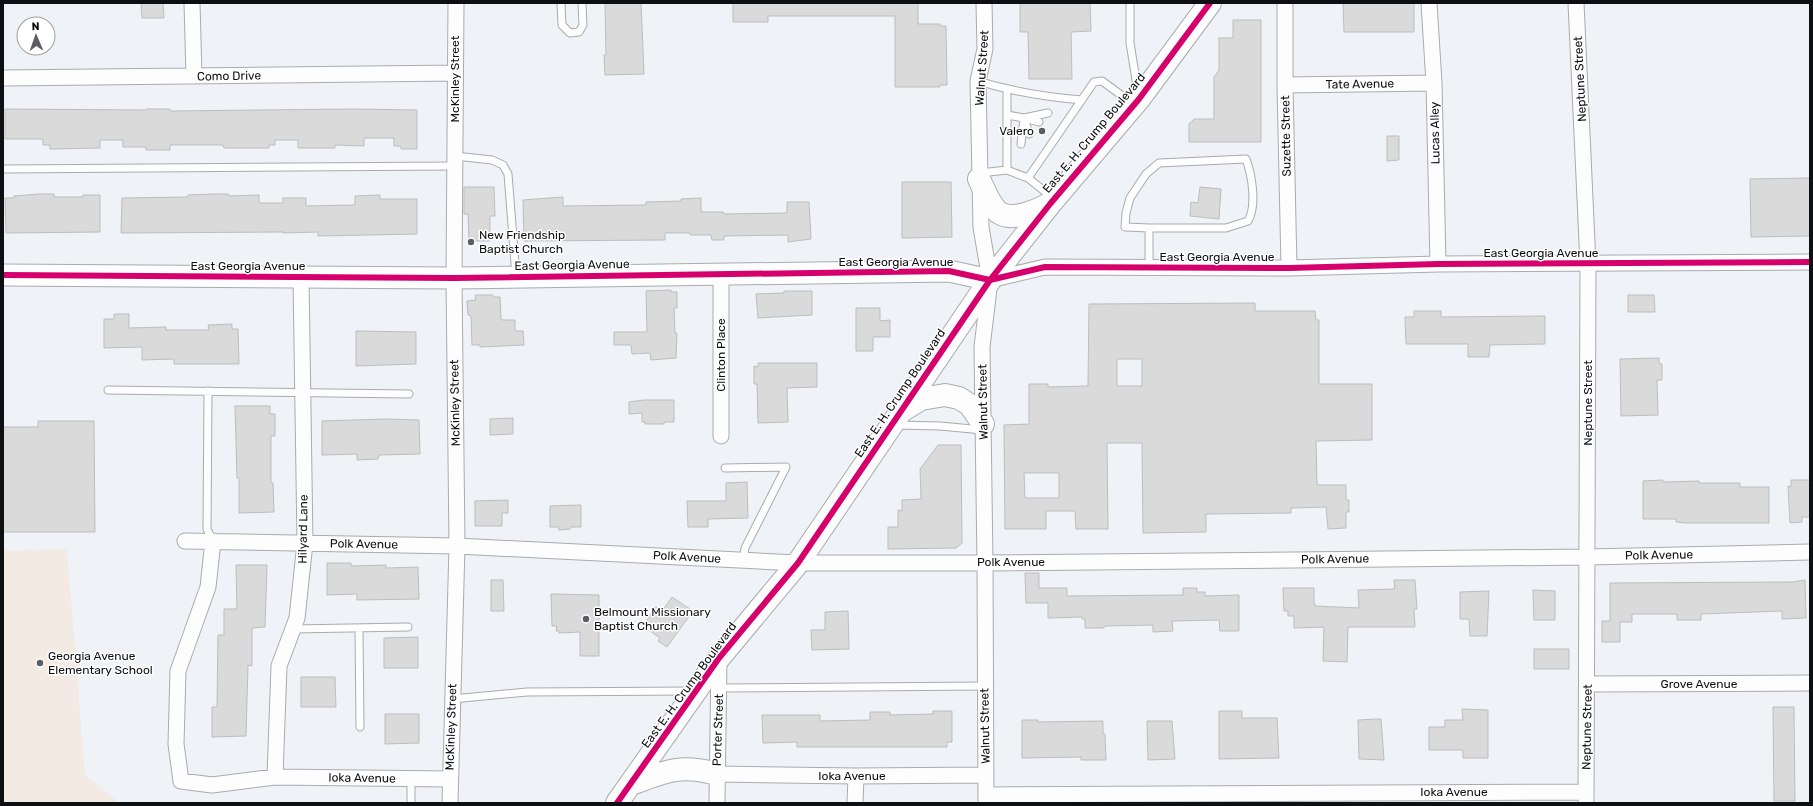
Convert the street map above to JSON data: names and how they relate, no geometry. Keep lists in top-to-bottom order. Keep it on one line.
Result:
{"streets":{"main road":["East E. H. Crump Boulevard"],"street":["Walnut Street","Como Drive","McKinley Street","Neptune Street","Tate Avenue","Lucas Alley","Suzette Street","East Georgia Avenue","Clinton Place","Hilyard Lane","Polk Avenue","Grove Avenue","Porter Street","Ioka Avenue"]},"crossings":[["Walnut Street","East E. H. Crump Boulevard"],["Walnut Street","East Georgia Avenue"],["Walnut Street","Polk Avenue"],["Walnut Street","Ioka Avenue"],["Como Drive","McKinley Street"],["McKinley Street","East Georgia Avenue"],["McKinley Street","Polk Avenue"],["McKinley Street","Ioka Avenue"],["Neptune Street","East Georgia Avenue"],["Neptune Street","Polk Avenue"],["Neptune Street","Grove Avenue"],["Neptune Street","Ioka Avenue"],["Tate Avenue","Lucas Alley"],["Tate Avenue","Suzette Street"],["East E. H. Crump Boulevard","East Georgia Avenue"],["East E. H. Crump Boulevard","Polk Avenue"],["East E. H. Crump Boulevard","Porter Street"],["Lucas Alley","East Georgia Avenue"],["Suzette Street","East Georgia Avenue"],["East Georgia Avenue","Clinton Place"],["East Georgia Avenue","Hilyard Lane"],["Hilyard Lane","Polk Avenue"],["Hilyard Lane","Ioka Avenue"],["Porter Street","Ioka Avenue"]],"places":["Valero","New Friendship Baptist Church","Belmount Missionary Baptist Church","Georgia Avenue Elementary School"],"north":"top"}
